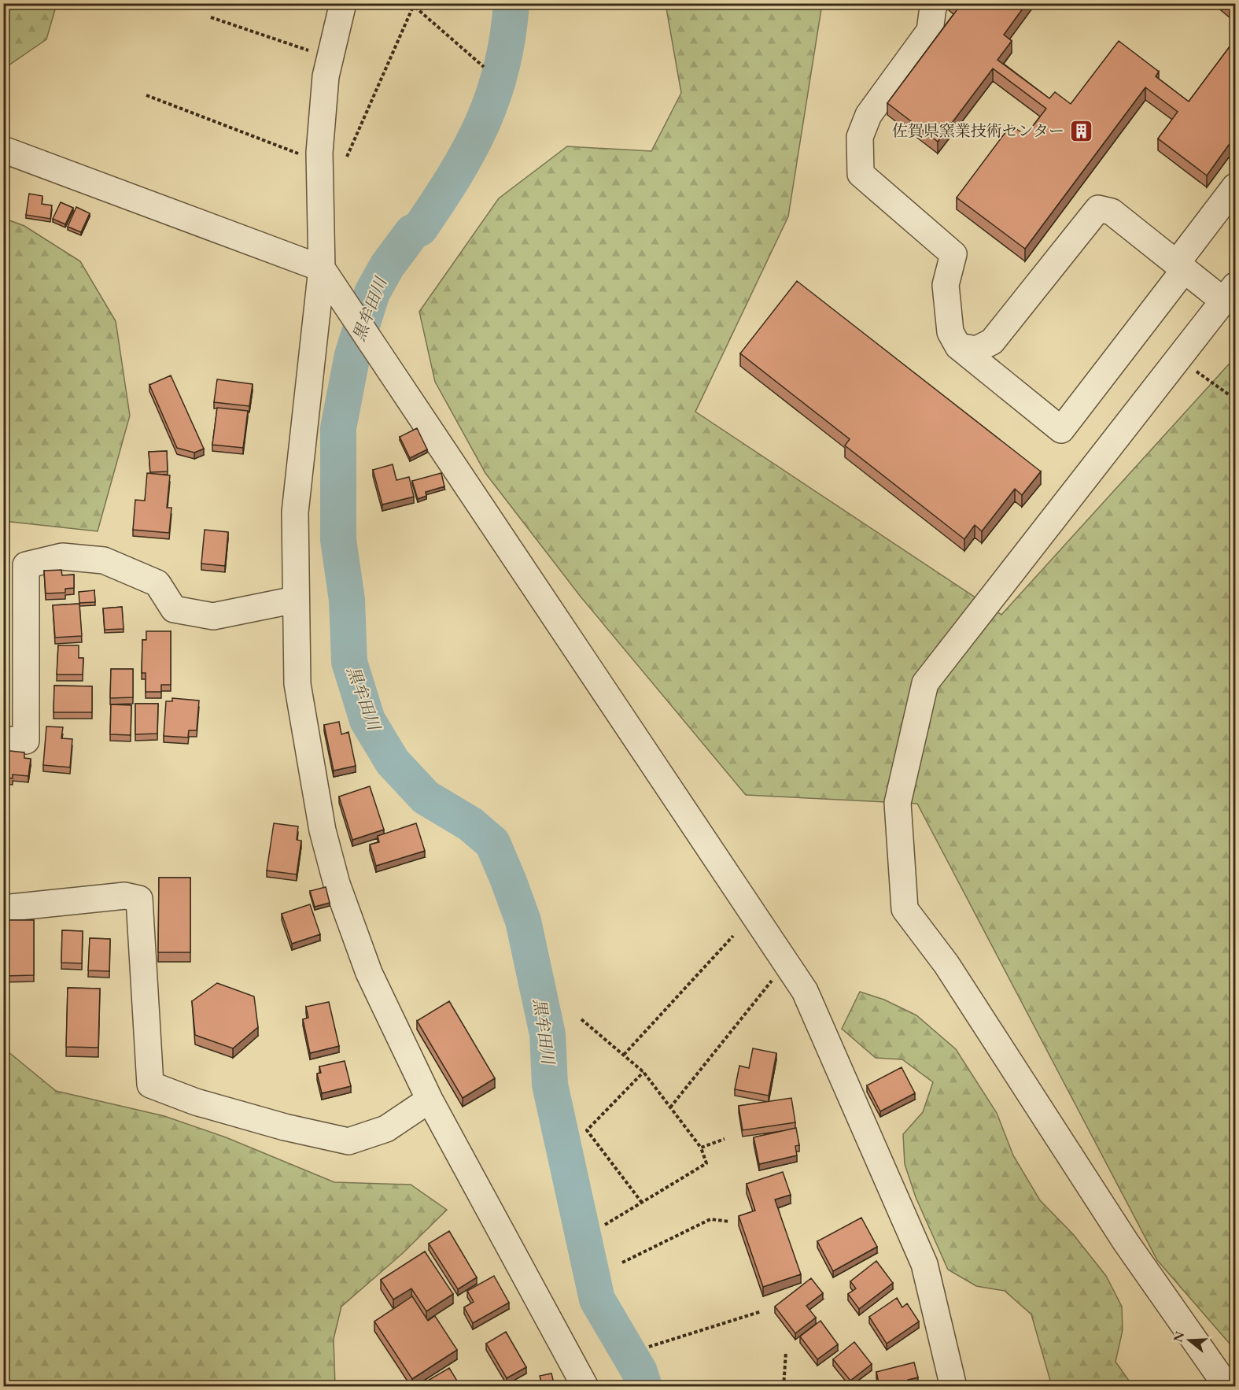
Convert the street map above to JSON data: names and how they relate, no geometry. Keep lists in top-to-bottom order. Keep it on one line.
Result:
{"water":["黒牟田川"],"places":{"building":["佐賀県窯業技術センター"]},"north":"left"}
